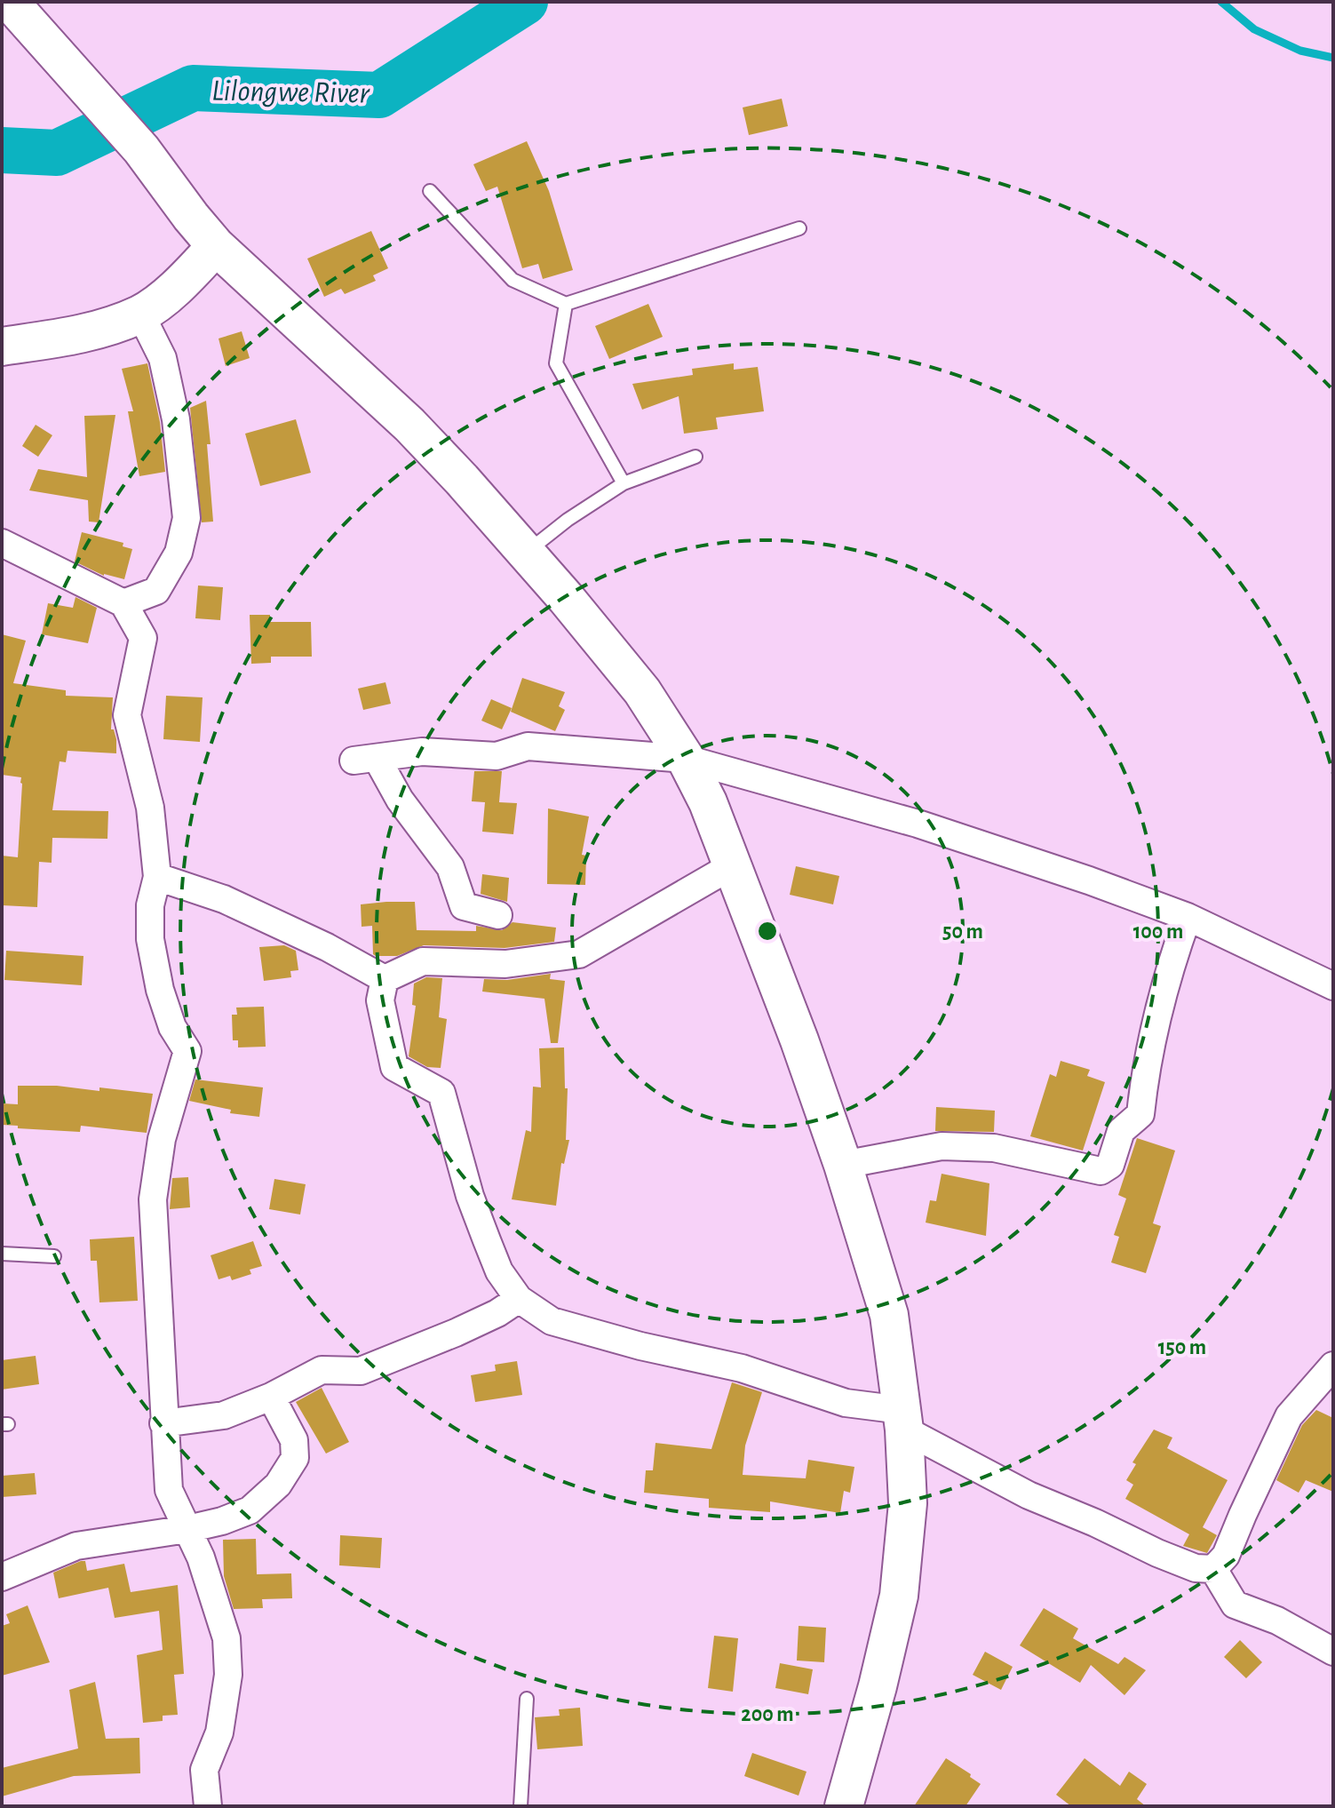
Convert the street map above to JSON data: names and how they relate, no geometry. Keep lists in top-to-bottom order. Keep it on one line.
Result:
{"water":["Lilongwe River"],"rings":["50 m","100 m","150 m","200 m"]}
